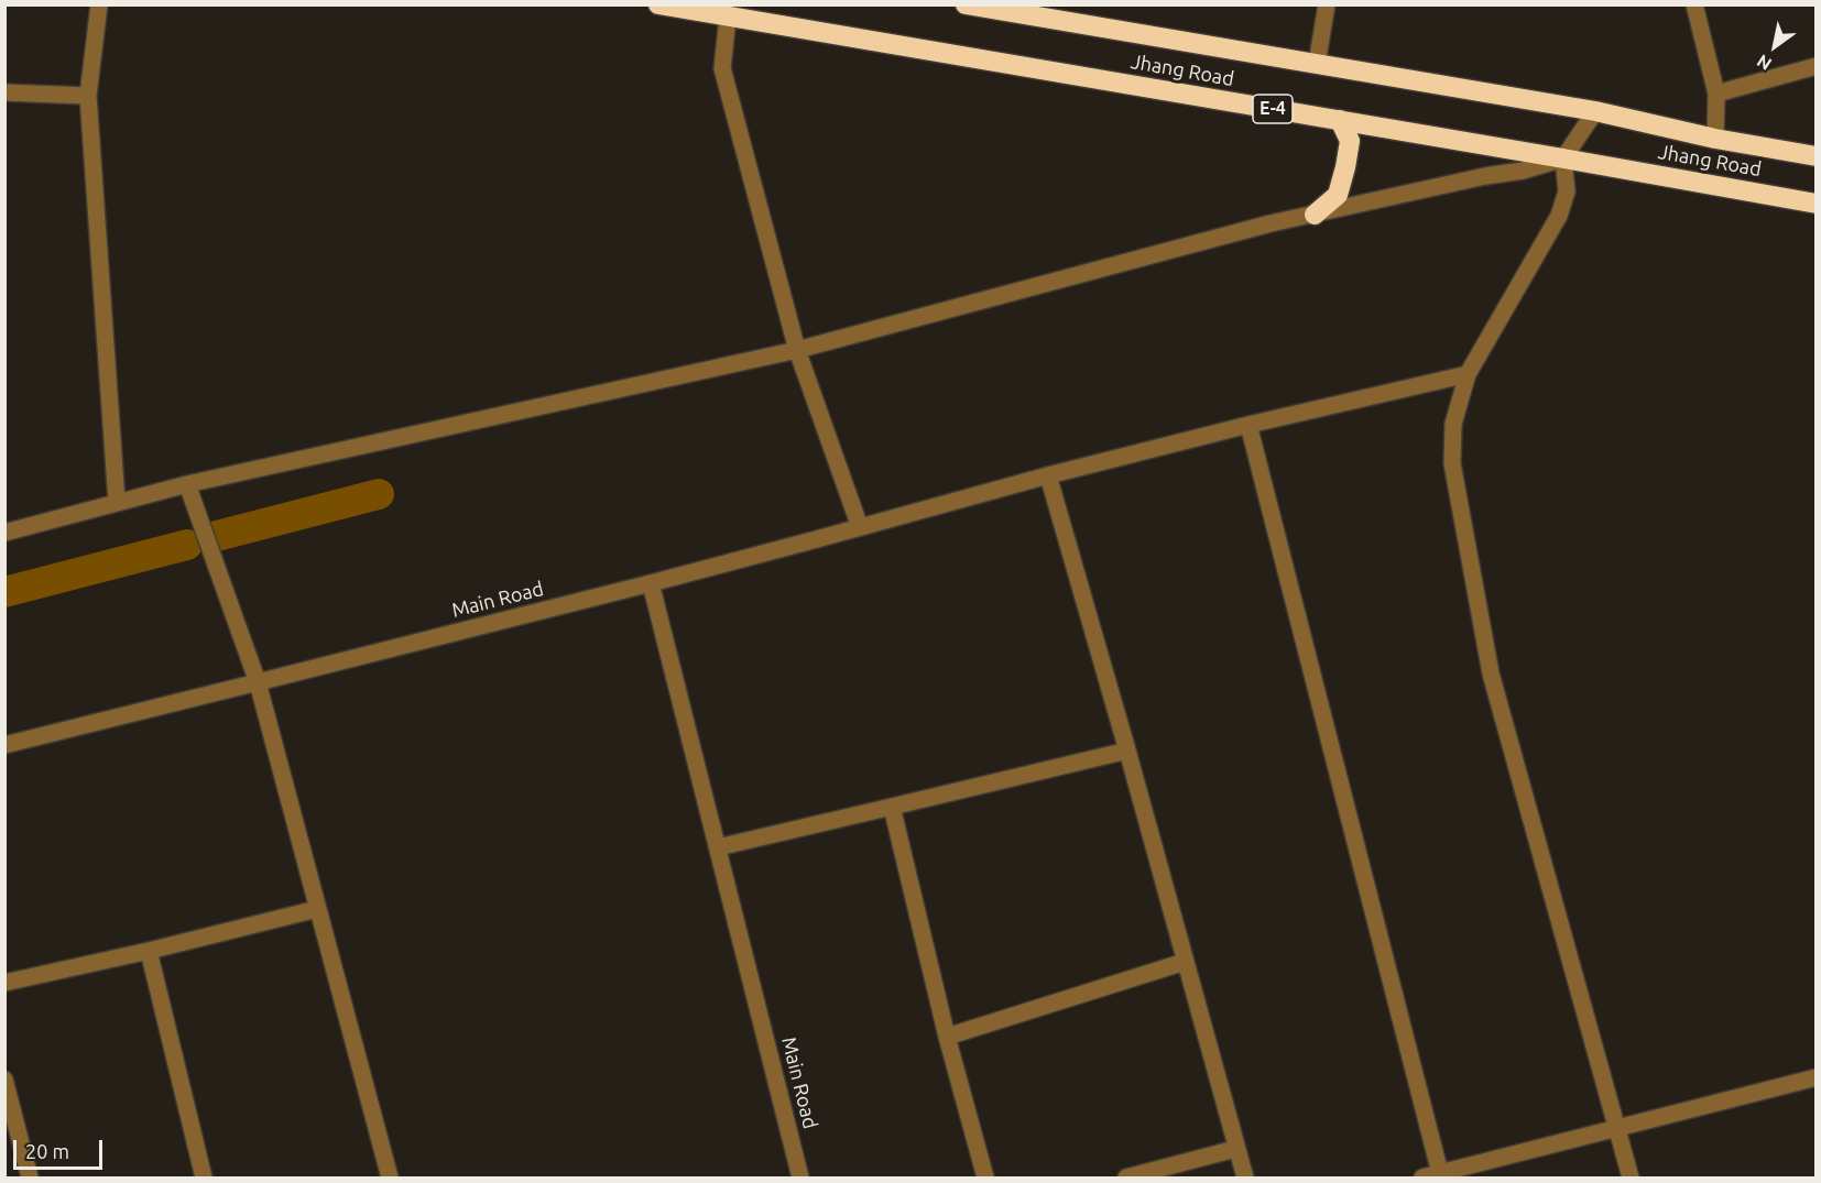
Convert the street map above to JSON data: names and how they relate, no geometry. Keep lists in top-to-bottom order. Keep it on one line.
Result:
{"streets":{"highway":["Jhang Road","E-4"],"street":["Main Road"]},"scale_bar":"20 m","north":"bottom left"}
